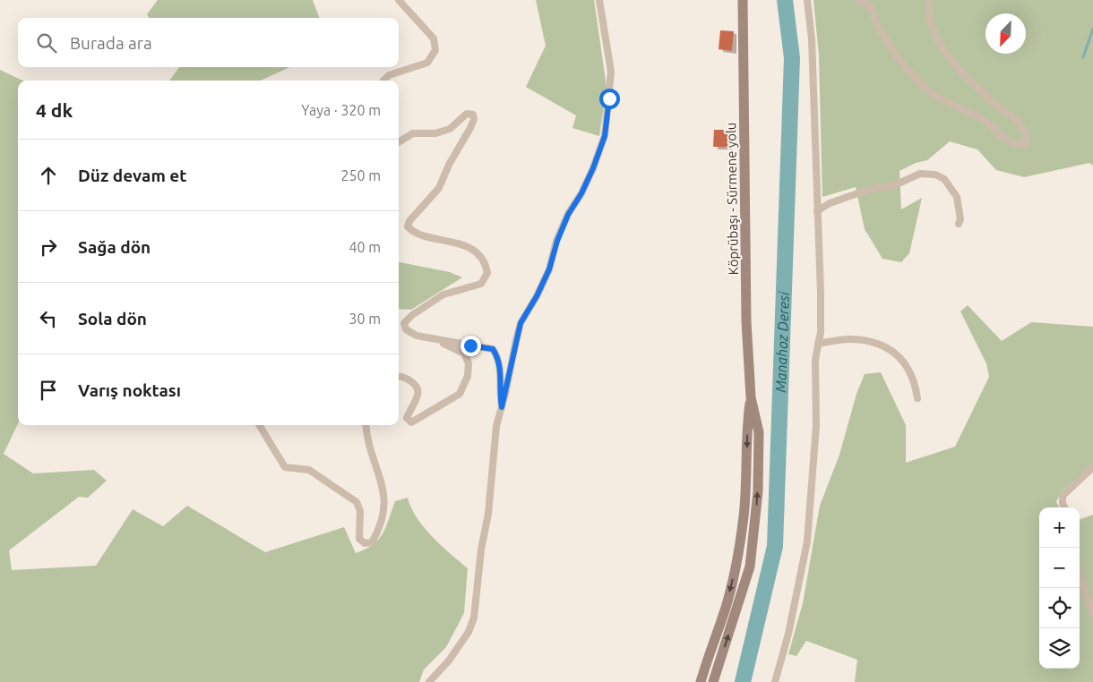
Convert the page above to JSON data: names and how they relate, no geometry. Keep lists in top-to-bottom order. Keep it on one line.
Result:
{"streets":{"main road":["Köprübaşı - Sürmene yolu"]},"water":["Manahoz Deresi"],"north":"bottom left","page":{"search":"Burada ara","heading":["4 dk","Yaya · 320 m"],"list":[["Düz devam et","250 m"],["Sağa dön","40 m"],["Sola dön","30 m"],"Varış noktası"],"map_buttons":["+","−"]}}
